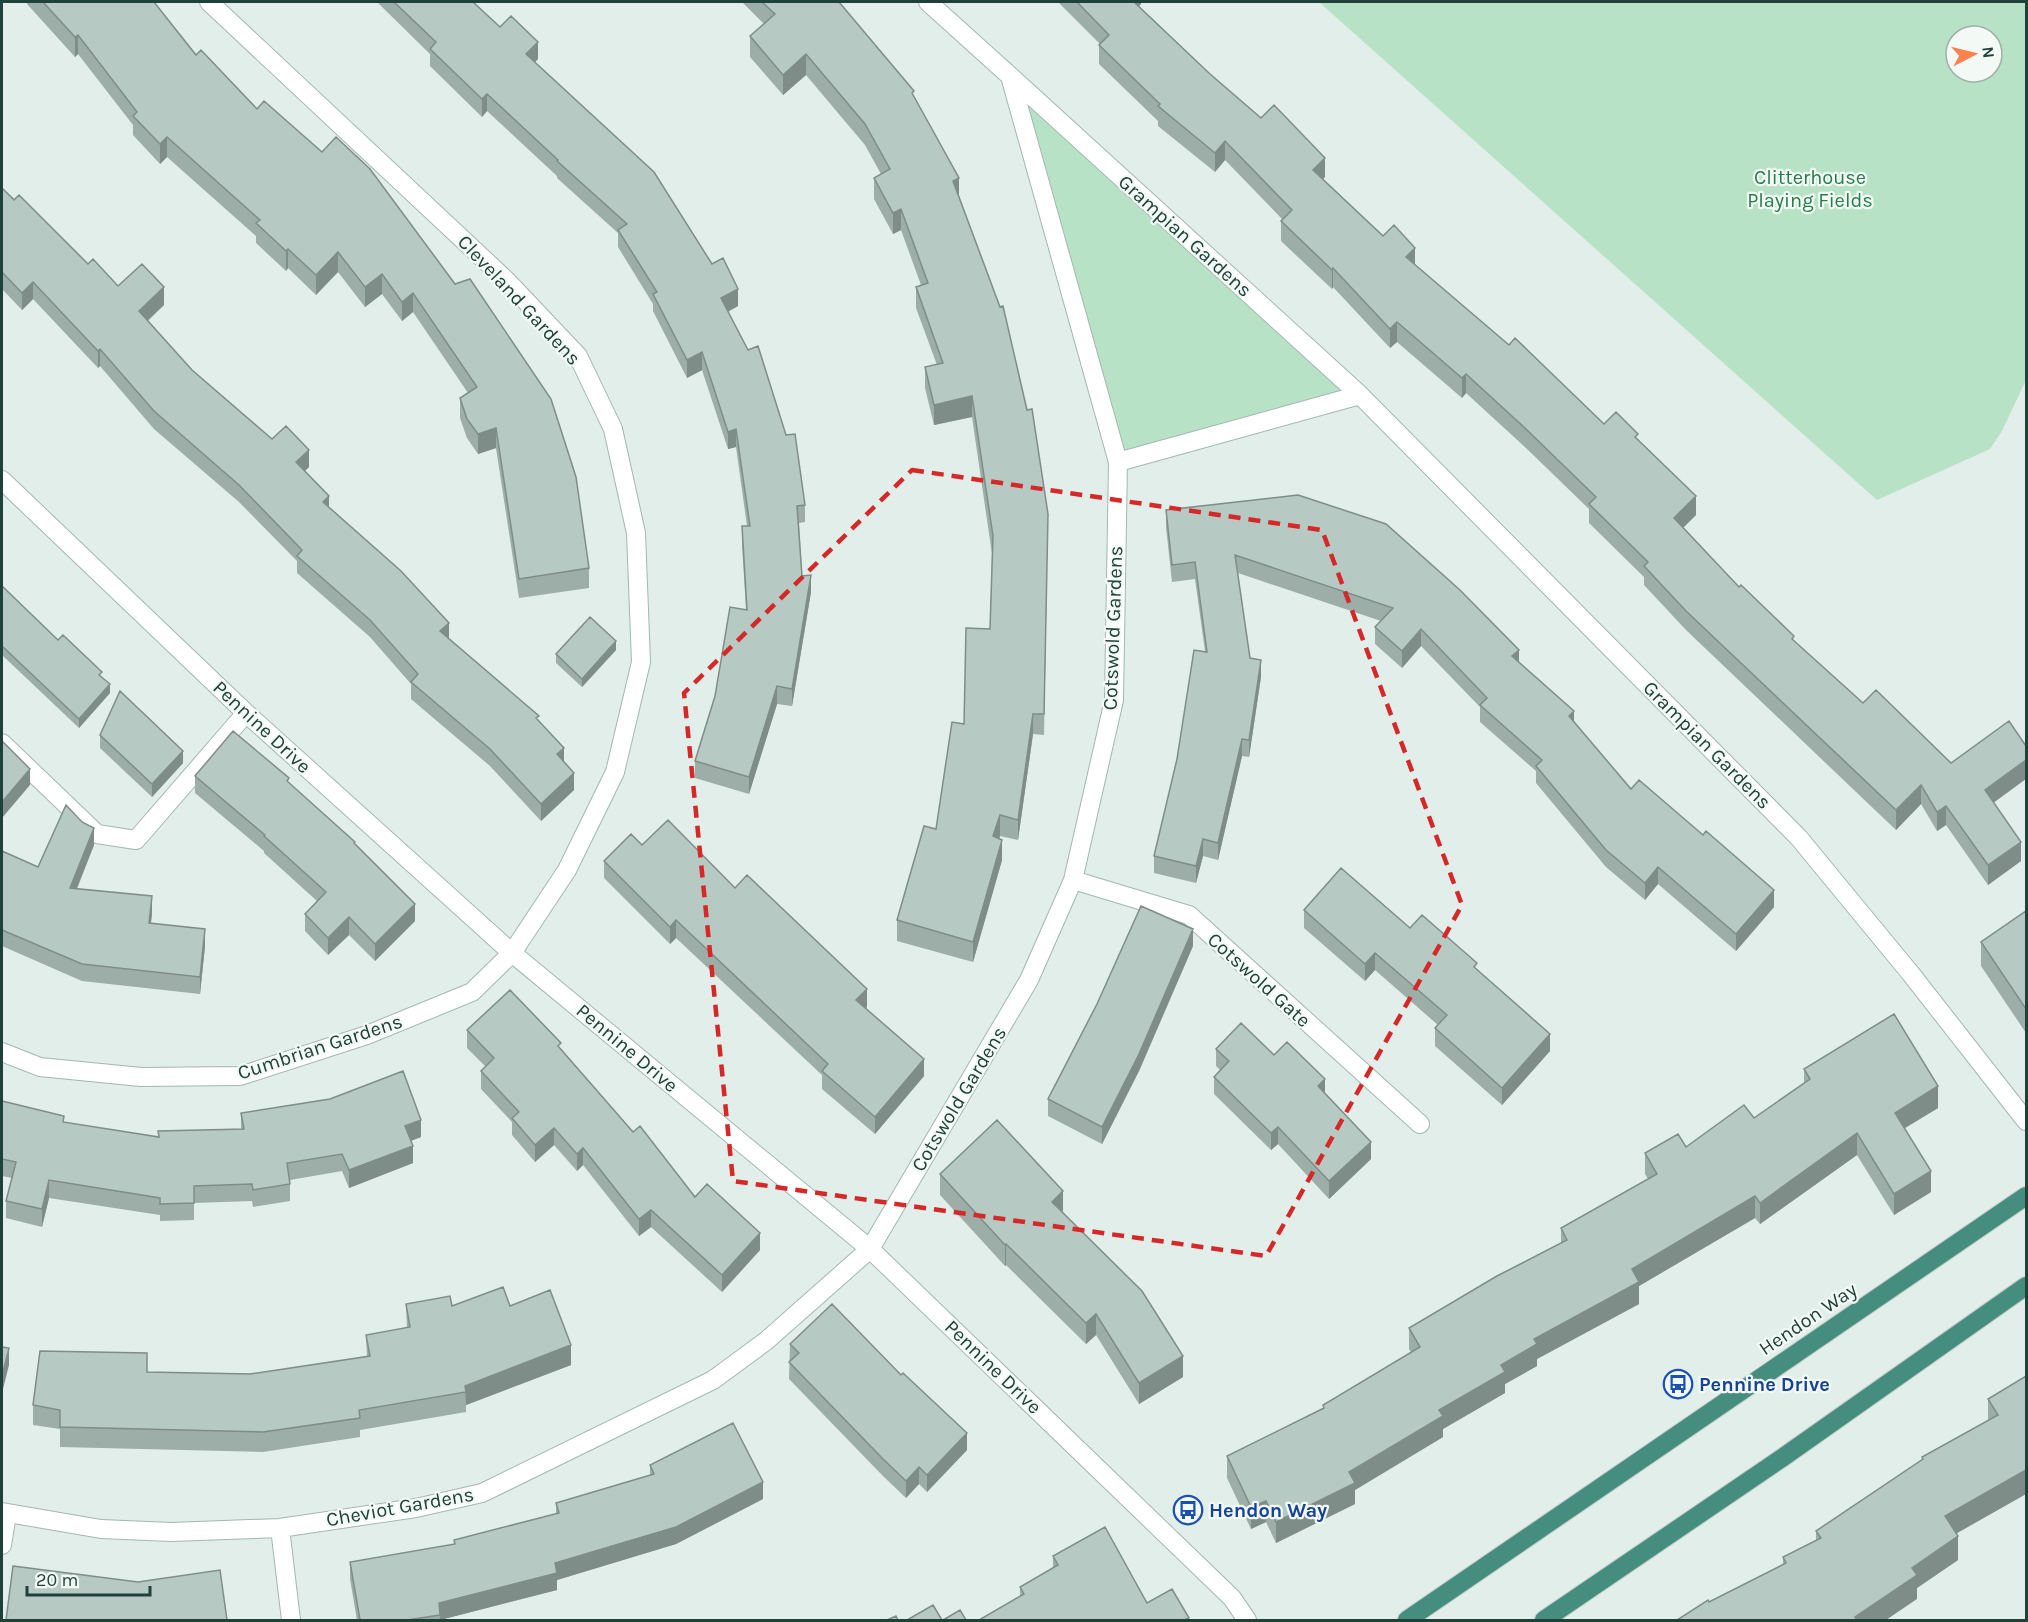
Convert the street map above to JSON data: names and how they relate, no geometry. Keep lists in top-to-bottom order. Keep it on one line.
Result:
{"streets":{"highway":["Hendon Way"],"street":["Grampian Gardens","Cleveland Gardens","Cotswold Gardens","Pennine Drive","Cotswold Gate","Cumbrian Gardens","Cheviot Gardens"]},"crossings":[["Grampian Gardens","Cotswold Gardens"],["Cleveland Gardens","Pennine Drive"],["Cleveland Gardens","Cumbrian Gardens"],["Cotswold Gardens","Pennine Drive"],["Cotswold Gardens","Cotswold Gate"],["Cotswold Gardens","Cheviot Gardens"],["Pennine Drive","Cumbrian Gardens"],["Pennine Drive","Cheviot Gardens"]],"parks":["Clitterhouse Playing Fields"],"places":{"bus stop":["Pennine Drive","Hendon Way"]},"scale_bar":"20 m","north":"right"}
